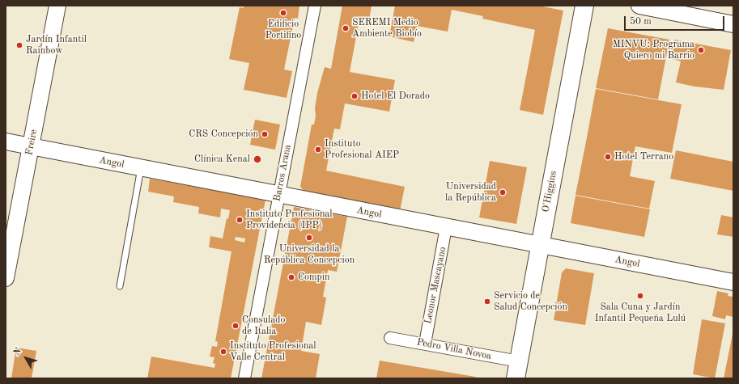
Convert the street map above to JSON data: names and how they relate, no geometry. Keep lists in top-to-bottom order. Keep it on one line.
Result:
{"streets":{"main road":["O'Higgins"],"street":["Freire","Angol","Barros Arana","Leonor Mascayano","Pedro Villa Novoa"]},"crossings":[["Freire","Angol"],["Angol","Barros Arana"],["Angol","O'Higgins"],["Angol","Leonor Mascayano"],["O'Higgins","Pedro Villa Novoa"],["Leonor Mascayano","Pedro Villa Novoa"]],"places":["Edificio Portifino","SEREMI Medio Ambiente Biobío","Jardín Infantil Rainbow","MINVU: Programa Quiero mi Barrio","Hotel El Dorado","CRS Concepción","Instituto Profesional AIEP","Hotel Terrano","Clínica Kenal","Universidad la República","Instituto Profesional Providencia (IPP)","Universidad la República Concepcion","Compin","Sala Cuna y Jardín Infantil Pequeña Lulú","Servicio de Salud Concepción","Consulado de Italia","Instituto Profesional Valle Central"],"scale_bar":"50 m","north":"top left"}
